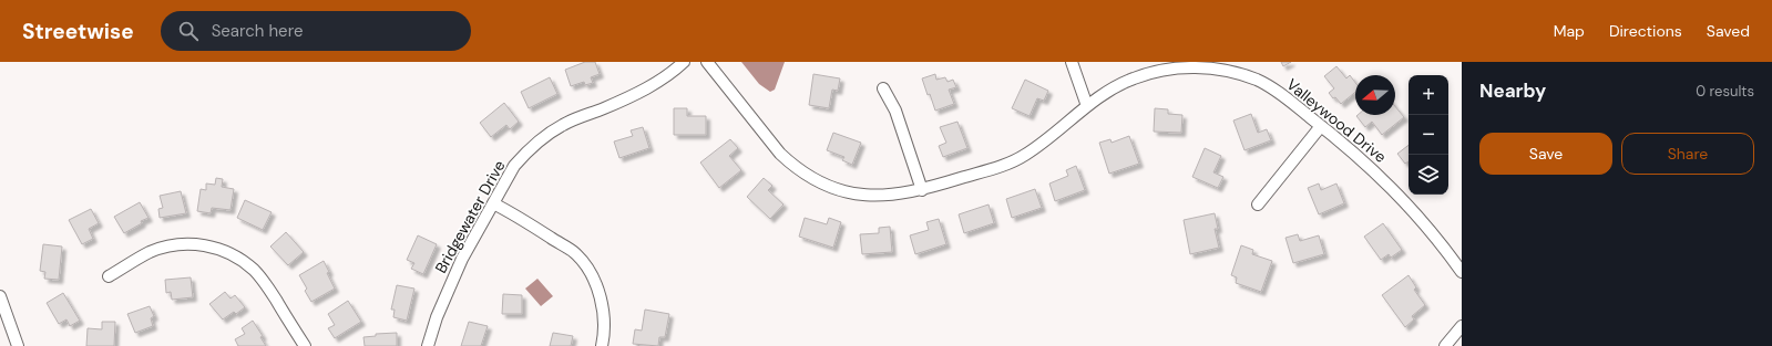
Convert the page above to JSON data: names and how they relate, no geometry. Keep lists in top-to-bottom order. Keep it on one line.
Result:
{"streets":{"street":["Valleywood Drive","Bridgewater Drive"]},"north":"left","page":{"header":"Streetwise","search":"Search here","nav":["Map","Directions","Saved"],"heading":["Nearby","0 results"],"map_buttons":["+","−"],"buttons":["Save","Share"]}}
